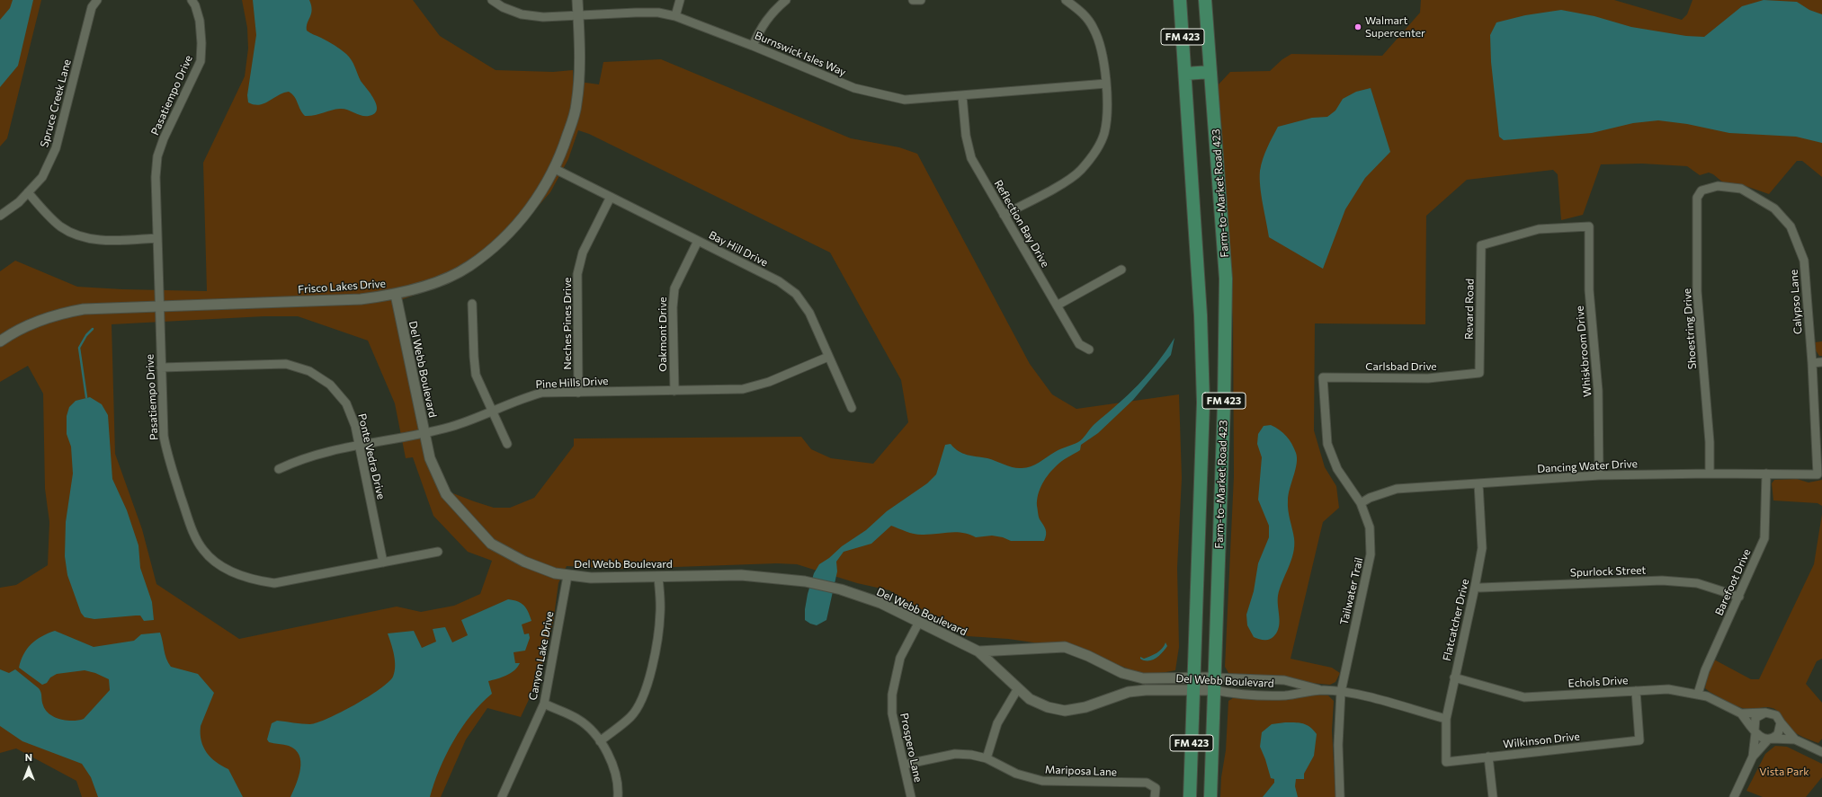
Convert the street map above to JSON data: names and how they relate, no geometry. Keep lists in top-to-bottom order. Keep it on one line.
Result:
{"streets":{"main road":["FM 423","Farm-to-Market Road 423"],"street":["Burnswick Isles Way","Pasatiempo Drive","Spruce Creek Lane","Reflection Bay Drive","Bay Hill Drive","Frisco Lakes Drive","Calypso Lane","Revard Road","Neches Pines Drive","Shoestring Drive","Oakmont Drive","Whiskbroom Drive","Carlsbad Drive","Del Webb Boulevard","Pine Hills Drive","Ponte Vedra Drive","Dancing Water Drive","Spurlock Street","Barefoot Drive","Tailwater Trail","Flatcatcher Drive","Canyon Lake Drive","Echols Drive","Wilkinson Drive","Prospero Lane","Mariposa Lane"]},"crossings":[["Burnswick Isles Way","Reflection Bay Drive"],["Burnswick Isles Way","Frisco Lakes Drive"],["Pasatiempo Drive","Frisco Lakes Drive"],["Pasatiempo Drive","Ponte Vedra Drive"],["Farm-to-Market Road 423","Del Webb Boulevard"],["Bay Hill Drive","Frisco Lakes Drive"],["Bay Hill Drive","Neches Pines Drive"],["Bay Hill Drive","Oakmont Drive"],["Bay Hill Drive","Pine Hills Drive"],["Frisco Lakes Drive","Del Webb Boulevard"],["Calypso Lane","Shoestring Drive"],["Calypso Lane","Dancing Water Drive"],["Revard Road","Whiskbroom Drive"],["Revard Road","Carlsbad Drive"],["Neches Pines Drive","Pine Hills Drive"],["Shoestring Drive","Dancing Water Drive"],["Oakmont Drive","Pine Hills Drive"],["Whiskbroom Drive","Dancing Water Drive"],["Carlsbad Drive","Tailwater Trail"],["Del Webb Boulevard","Pine Hills Drive"],["Del Webb Boulevard","Tailwater Trail"],["Del Webb Boulevard","Flatcatcher Drive"],["Del Webb Boulevard","Canyon Lake Drive"],["Del Webb Boulevard","Prospero Lane"],["Pine Hills Drive","Ponte Vedra Drive"],["Dancing Water Drive","Barefoot Drive"],["Dancing Water Drive","Tailwater Trail"],["Dancing Water Drive","Flatcatcher Drive"],["Spurlock Street","Barefoot Drive"],["Spurlock Street","Flatcatcher Drive"],["Barefoot Drive","Echols Drive"],["Flatcatcher Drive","Echols Drive"],["Flatcatcher Drive","Wilkinson Drive"],["Echols Drive","Wilkinson Drive"],["Prospero Lane","Mariposa Lane"]],"parks":["Vista Park"],"places":["Walmart Supercenter"],"north":"top"}
